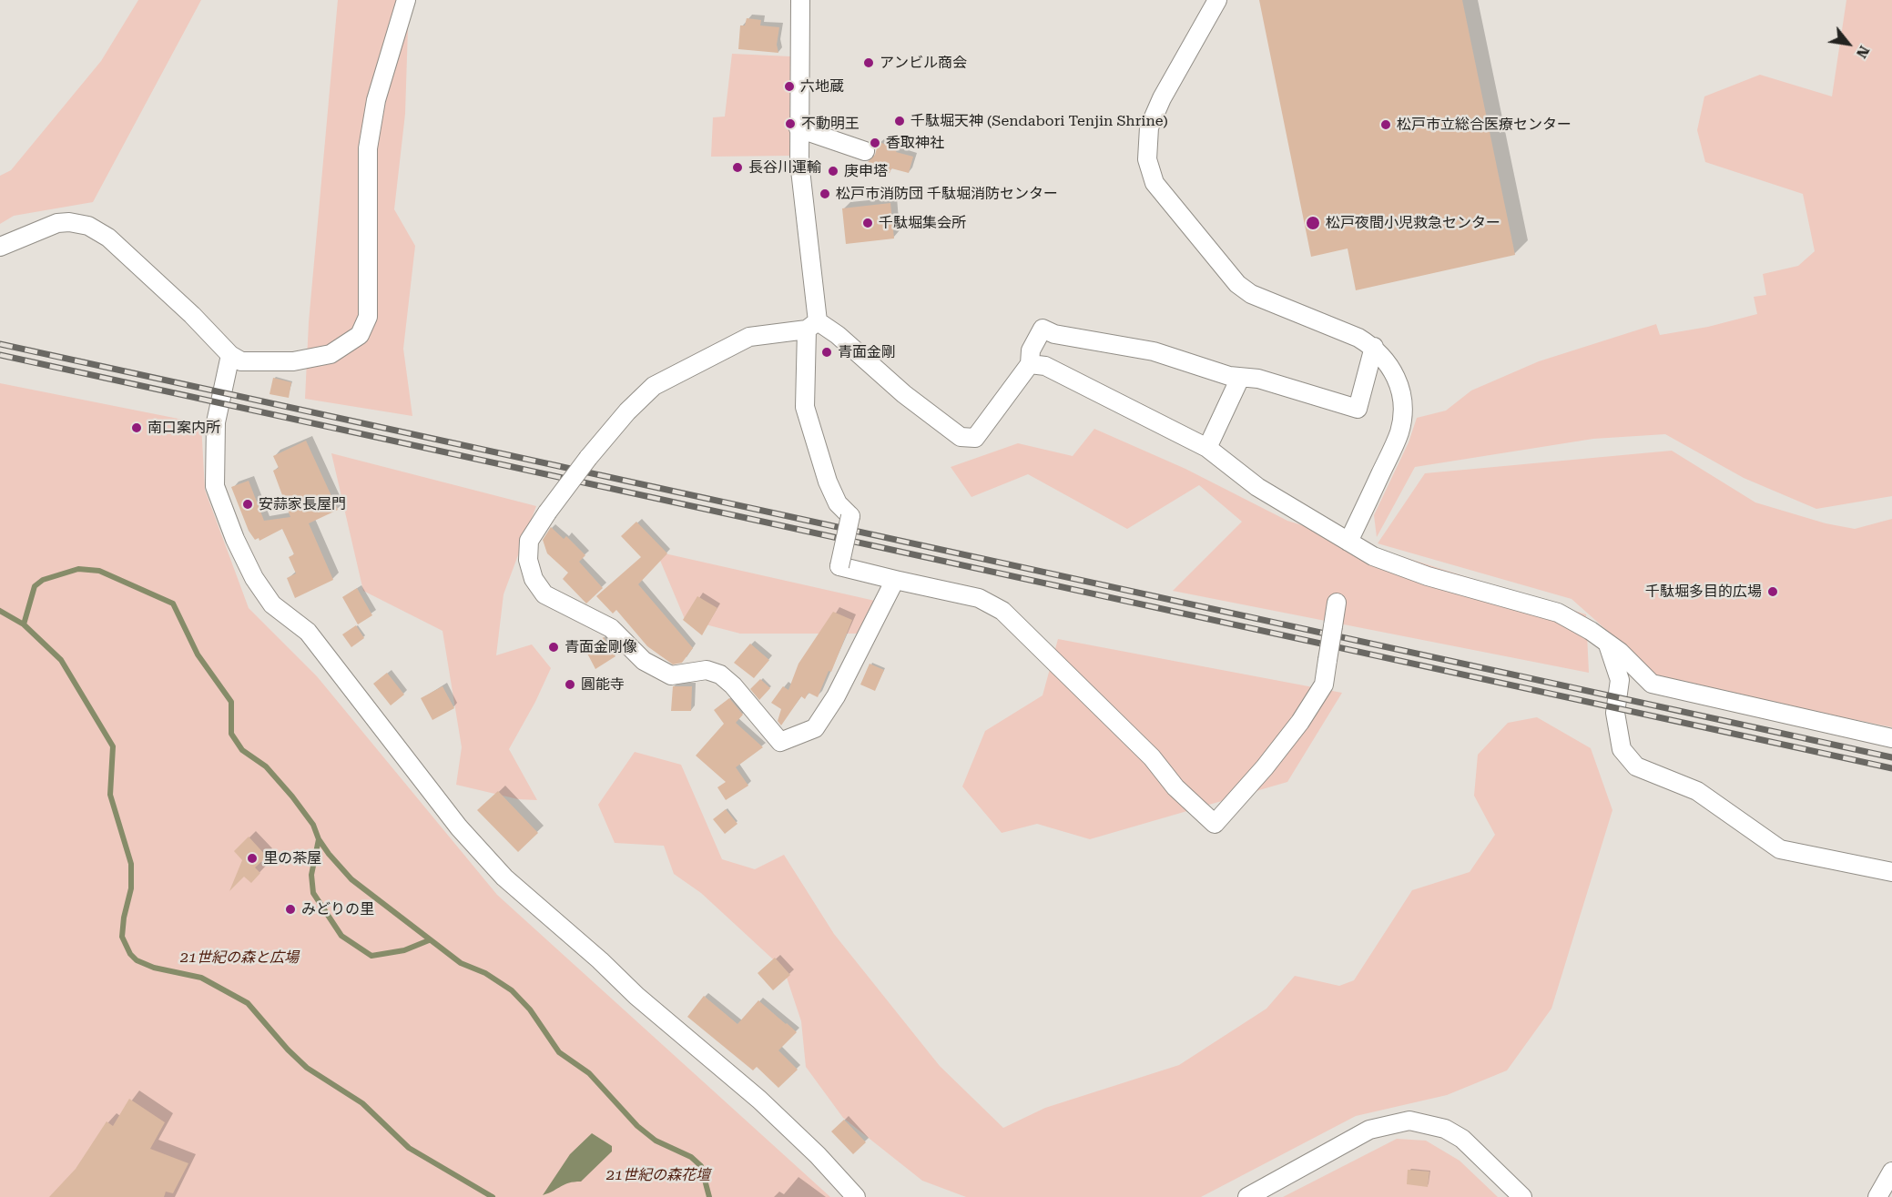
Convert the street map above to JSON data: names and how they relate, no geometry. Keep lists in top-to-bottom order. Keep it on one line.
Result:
{"parks":["21世紀の森と広場","21世紀の森花壇"],"places":["アンビル商会","六地蔵","千駄堀天神 (Sendabori Tenjin Shrine)","不動明王","松戸市立総合医療センター","香取神社","長谷川運輸","庚申塔","松戸市消防団 千駄堀消防センター","千駄堀集会所","松戸夜間小児救急センター","青面金剛","南口案内所","安蒜家長屋門","千駄堀多目的広場","青面金剛像","圓能寺","里の茶屋","みどりの里"],"north":"bottom right"}
